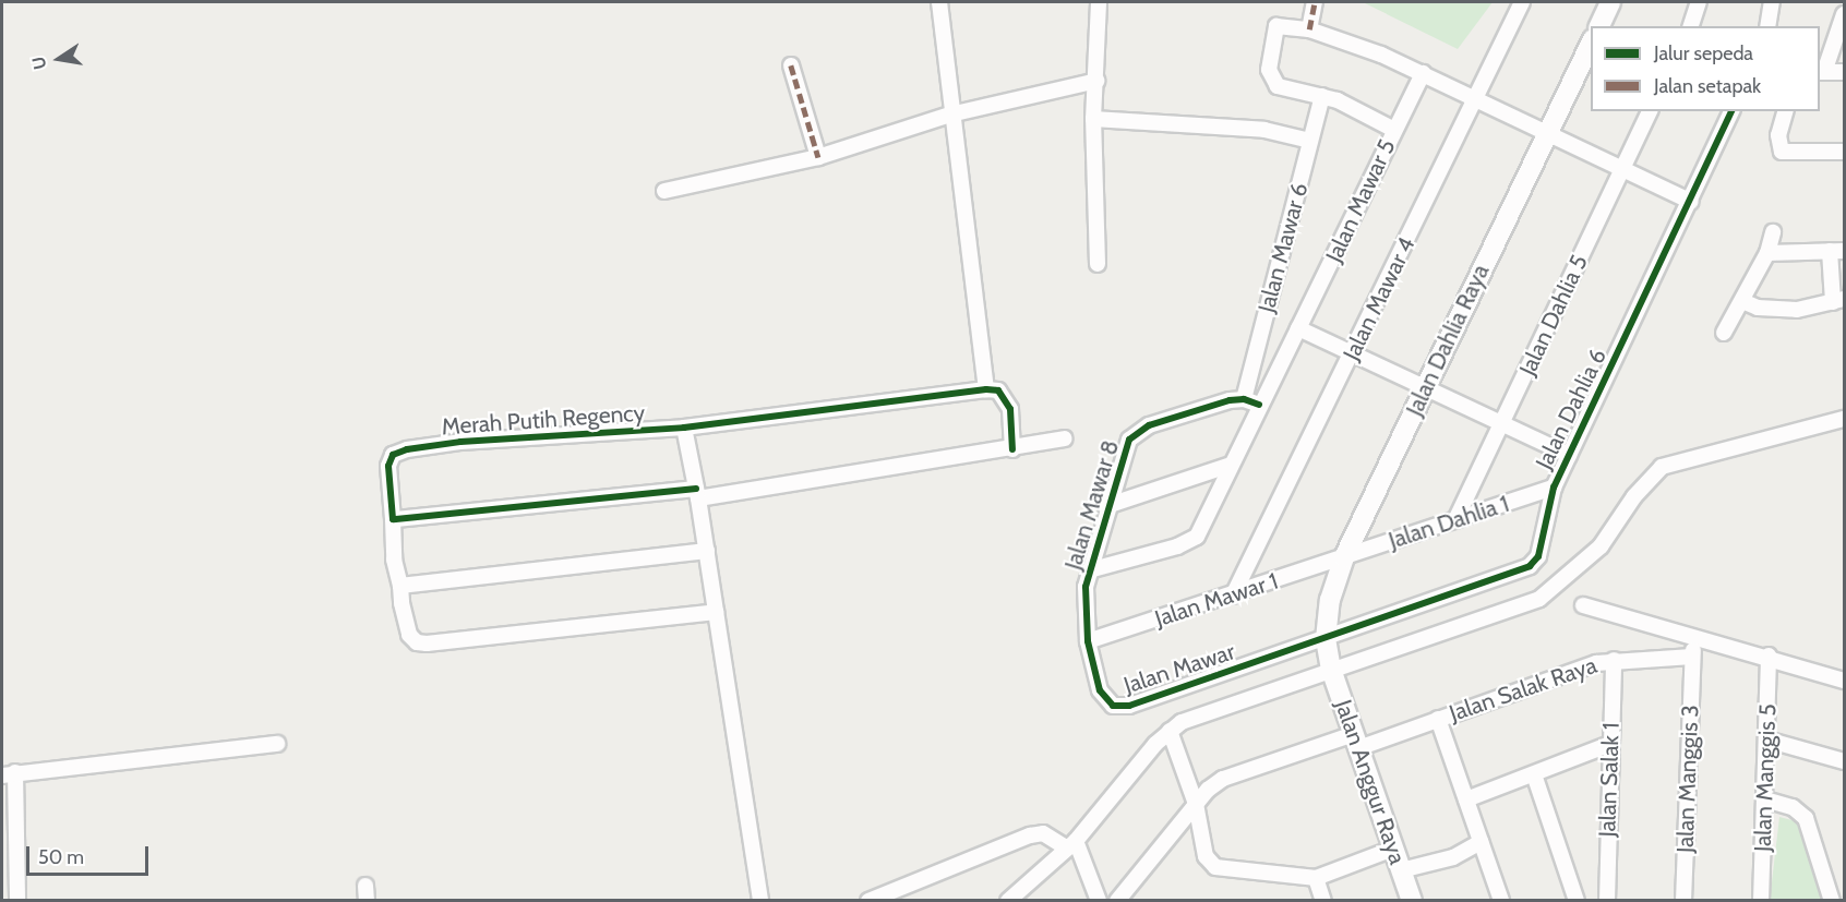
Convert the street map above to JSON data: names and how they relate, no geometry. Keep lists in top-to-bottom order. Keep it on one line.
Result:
{"streets":{"street":["Jalan Mawar 5","Jalan Mawar 6","Jalan Mawar 4","Jalan Dahlia 5","Jalan Dahlia Raya","Jalan Dahlia 6","Merah Putih Regency","Jalan Mawar 8","Jalan Dahlia 1","Jalan Mawar 1","Jalan Mawar","Jalan Salak Raya","Jalan Manggis 5","Jalan Manggis 3","Jalan Salak 1","Jalan Anggur Raya"]},"crossings":[["Jalan Mawar 5","Jalan Mawar 8"],["Jalan Mawar 6","Jalan Mawar 8"],["Jalan Mawar 4","Jalan Mawar 1"],["Jalan Dahlia 5","Jalan Dahlia 1"],["Jalan Dahlia Raya","Jalan Dahlia 6"],["Jalan Dahlia Raya","Jalan Dahlia 1"],["Jalan Dahlia Raya","Jalan Mawar 1"],["Jalan Dahlia Raya","Jalan Mawar"],["Jalan Dahlia Raya","Jalan Anggur Raya"],["Jalan Dahlia 6","Jalan Dahlia 1"],["Jalan Dahlia 6","Jalan Mawar"],["Jalan Dahlia 6","Jalan Anggur Raya"],["Jalan Mawar 8","Jalan Mawar 1"],["Jalan Mawar 8","Jalan Mawar"],["Jalan Dahlia 1","Jalan Mawar 1"],["Jalan Mawar 1","Jalan Mawar"],["Jalan Mawar","Jalan Anggur Raya"],["Jalan Salak Raya","Jalan Manggis 3"],["Jalan Salak Raya","Jalan Salak 1"],["Jalan Salak Raya","Jalan Anggur Raya"]],"legend":["Jalur sepeda","Jalan setapak"],"scale_bar":"50 m","north":"left"}
